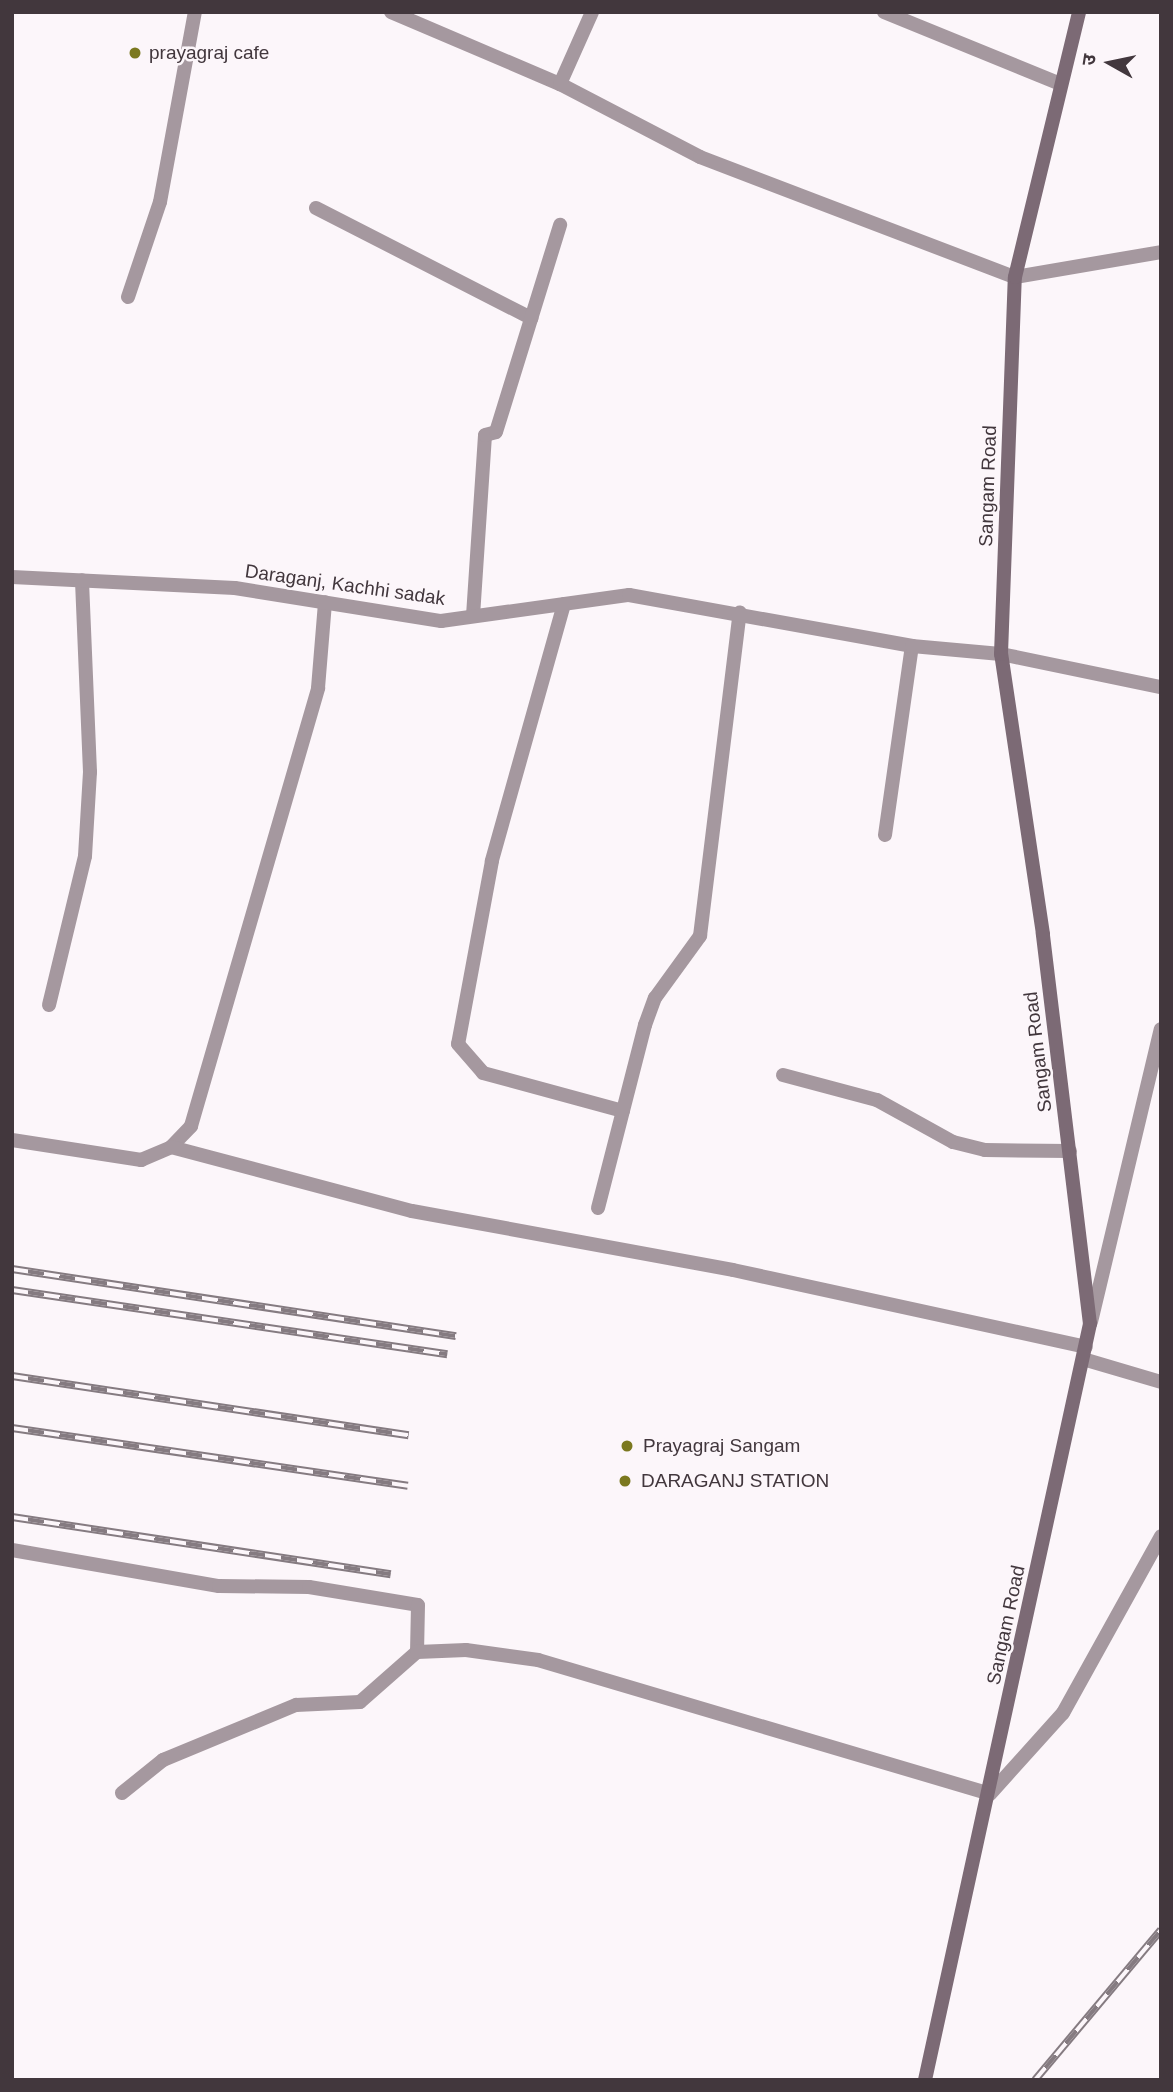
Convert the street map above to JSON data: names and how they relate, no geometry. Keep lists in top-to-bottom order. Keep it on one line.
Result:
{"streets":{"main road":["Sangam Road"],"street":["Daraganj, Kachhi sadak"]},"crossings":[["Sangam Road","Daraganj, Kachhi sadak"]],"places":["prayagraj cafe","Prayagraj Sangam","DARAGANJ STATION"],"north":"left"}
